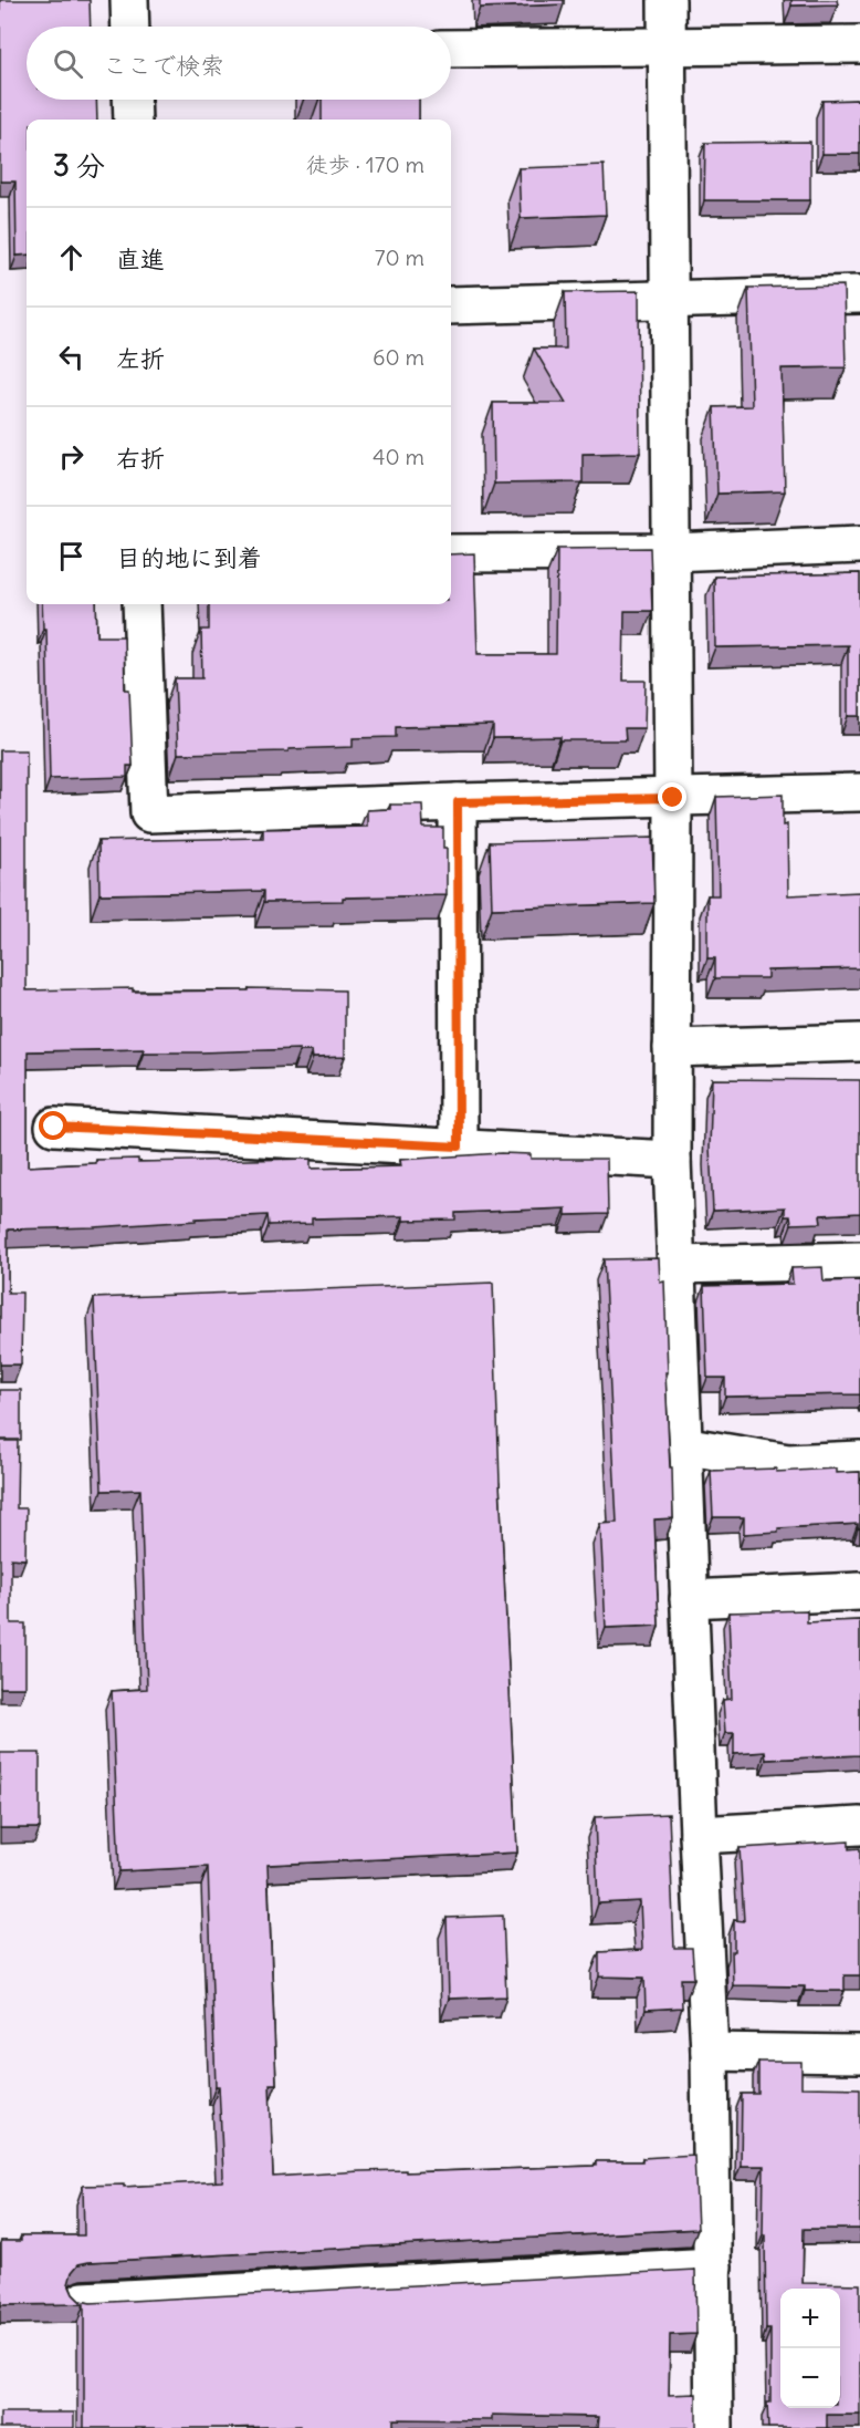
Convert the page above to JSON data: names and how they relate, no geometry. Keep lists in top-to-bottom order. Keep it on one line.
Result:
{"page":{"search":"ここで検索","heading":["3 分","徒歩 · 170 m"],"list":[["直進","70 m"],["左折","60 m"],["右折","40 m"],"目的地に到着"],"map_buttons":["+","−"]}}
